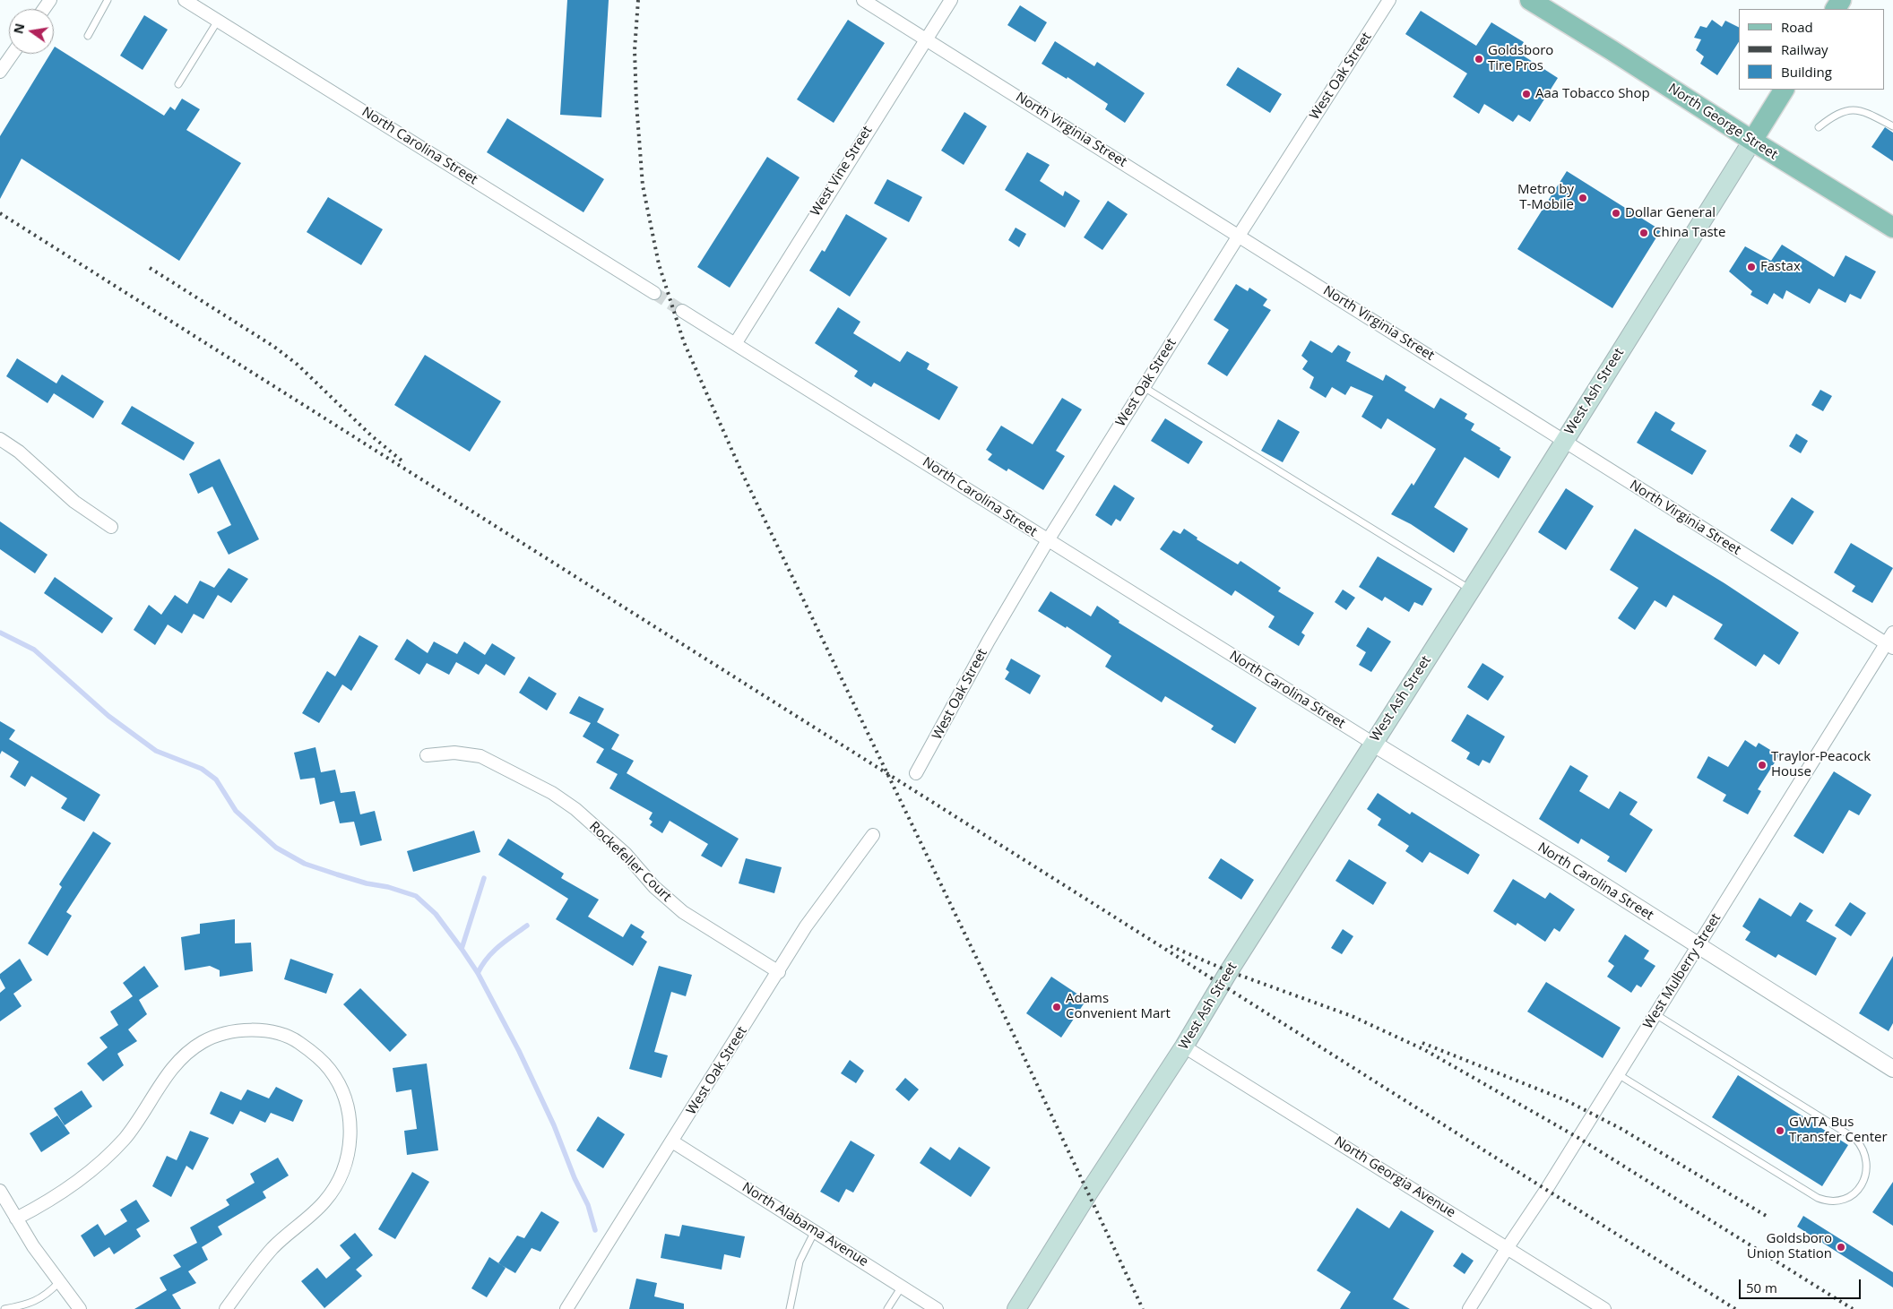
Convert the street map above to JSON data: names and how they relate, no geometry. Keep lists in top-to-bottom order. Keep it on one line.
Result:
{"streets":{"main road":["North George Street","West Ash Street"],"street":["West Oak Street","North Virginia Street","North Carolina Street","West Vine Street","Rockefeller Court","West Mulberry Street","North Georgia Avenue","North Alabama Avenue"]},"crossings":[["West Oak Street","North Virginia Street"],["West Oak Street","North Carolina Street"],["West Oak Street","Rockefeller Court"],["West Oak Street","North Alabama Avenue"],["North George Street","West Ash Street"],["North Virginia Street","West Vine Street"],["North Virginia Street","West Ash Street"],["North Virginia Street","West Mulberry Street"],["North Carolina Street","West Vine Street"],["North Carolina Street","West Ash Street"],["North Carolina Street","West Mulberry Street"],["West Ash Street","North Georgia Avenue"],["West Mulberry Street","North Georgia Avenue"]],"places":["Goldsboro Tire Pros","Aaa Tobacco Shop","Metro by T-Mobile","Dollar General","China Taste","Fastax","Traylor-Peacock House","Adams Convenient Mart","GWTA Bus Transfer Center","Goldsboro Union Station"],"legend":["Road","Railway","Building"],"scale_bar":"50 m","north":"left"}
